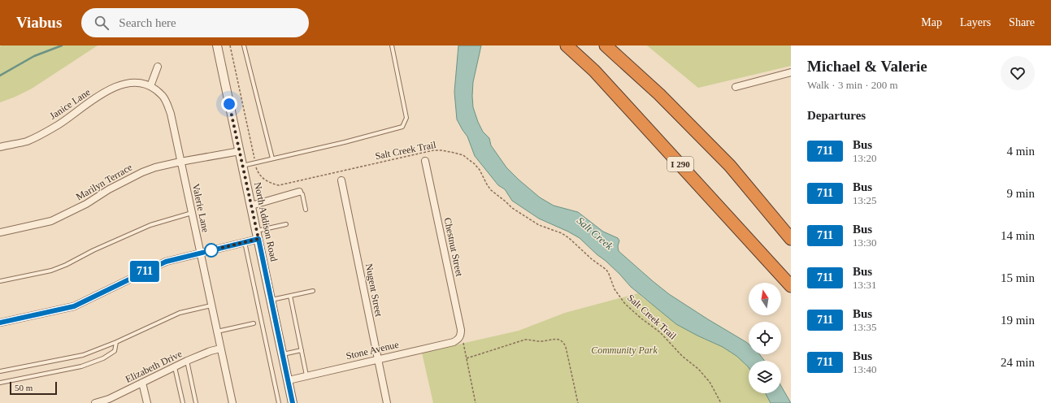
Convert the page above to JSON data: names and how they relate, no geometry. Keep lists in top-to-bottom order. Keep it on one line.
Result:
{"streets":{"highway":["I 290"],"street":["Janice Lane","Marilyn Terrace","Valerie Lane","North Addison Road","Chestnut Street","Nugent Street","Stone Avenue","Elizabeth Drive"],"path":["Salt Creek Trail"]},"crossings":[["Janice Lane","Valerie Lane"],["Marilyn Terrace","Valerie Lane"],["Marilyn Terrace","North Addison Road"],["Valerie Lane","Elizabeth Drive"],["North Addison Road","Stone Avenue"],["Chestnut Street","Stone Avenue"],["Nugent Street","Stone Avenue"]],"water":["Salt Creek"],"parks":["Community Park"],"lines":["bus line 711"],"scale_bar":"50 m","north":"top","page":{"header":"Viabus","search":"Search here","nav":["Map","Layers","Share"],"on_map":"711","heading":[["Michael & Valerie","Walk · 3 min · 200 m"],"Departures"],"list":[{"mark":"711","name":"Bus","note":"13:20","value":"4 min"},{"mark":"711","name":"Bus","note":"13:25","value":"9 min"},{"mark":"711","name":"Bus","note":"13:30","value":"14 min"},{"mark":"711","name":"Bus","note":"13:31","value":"15 min"},{"mark":"711","name":"Bus","note":"13:35","value":"19 min"},{"mark":"711","name":"Bus","note":"13:40","value":"24 min"}],"scale":"50 m"}}
